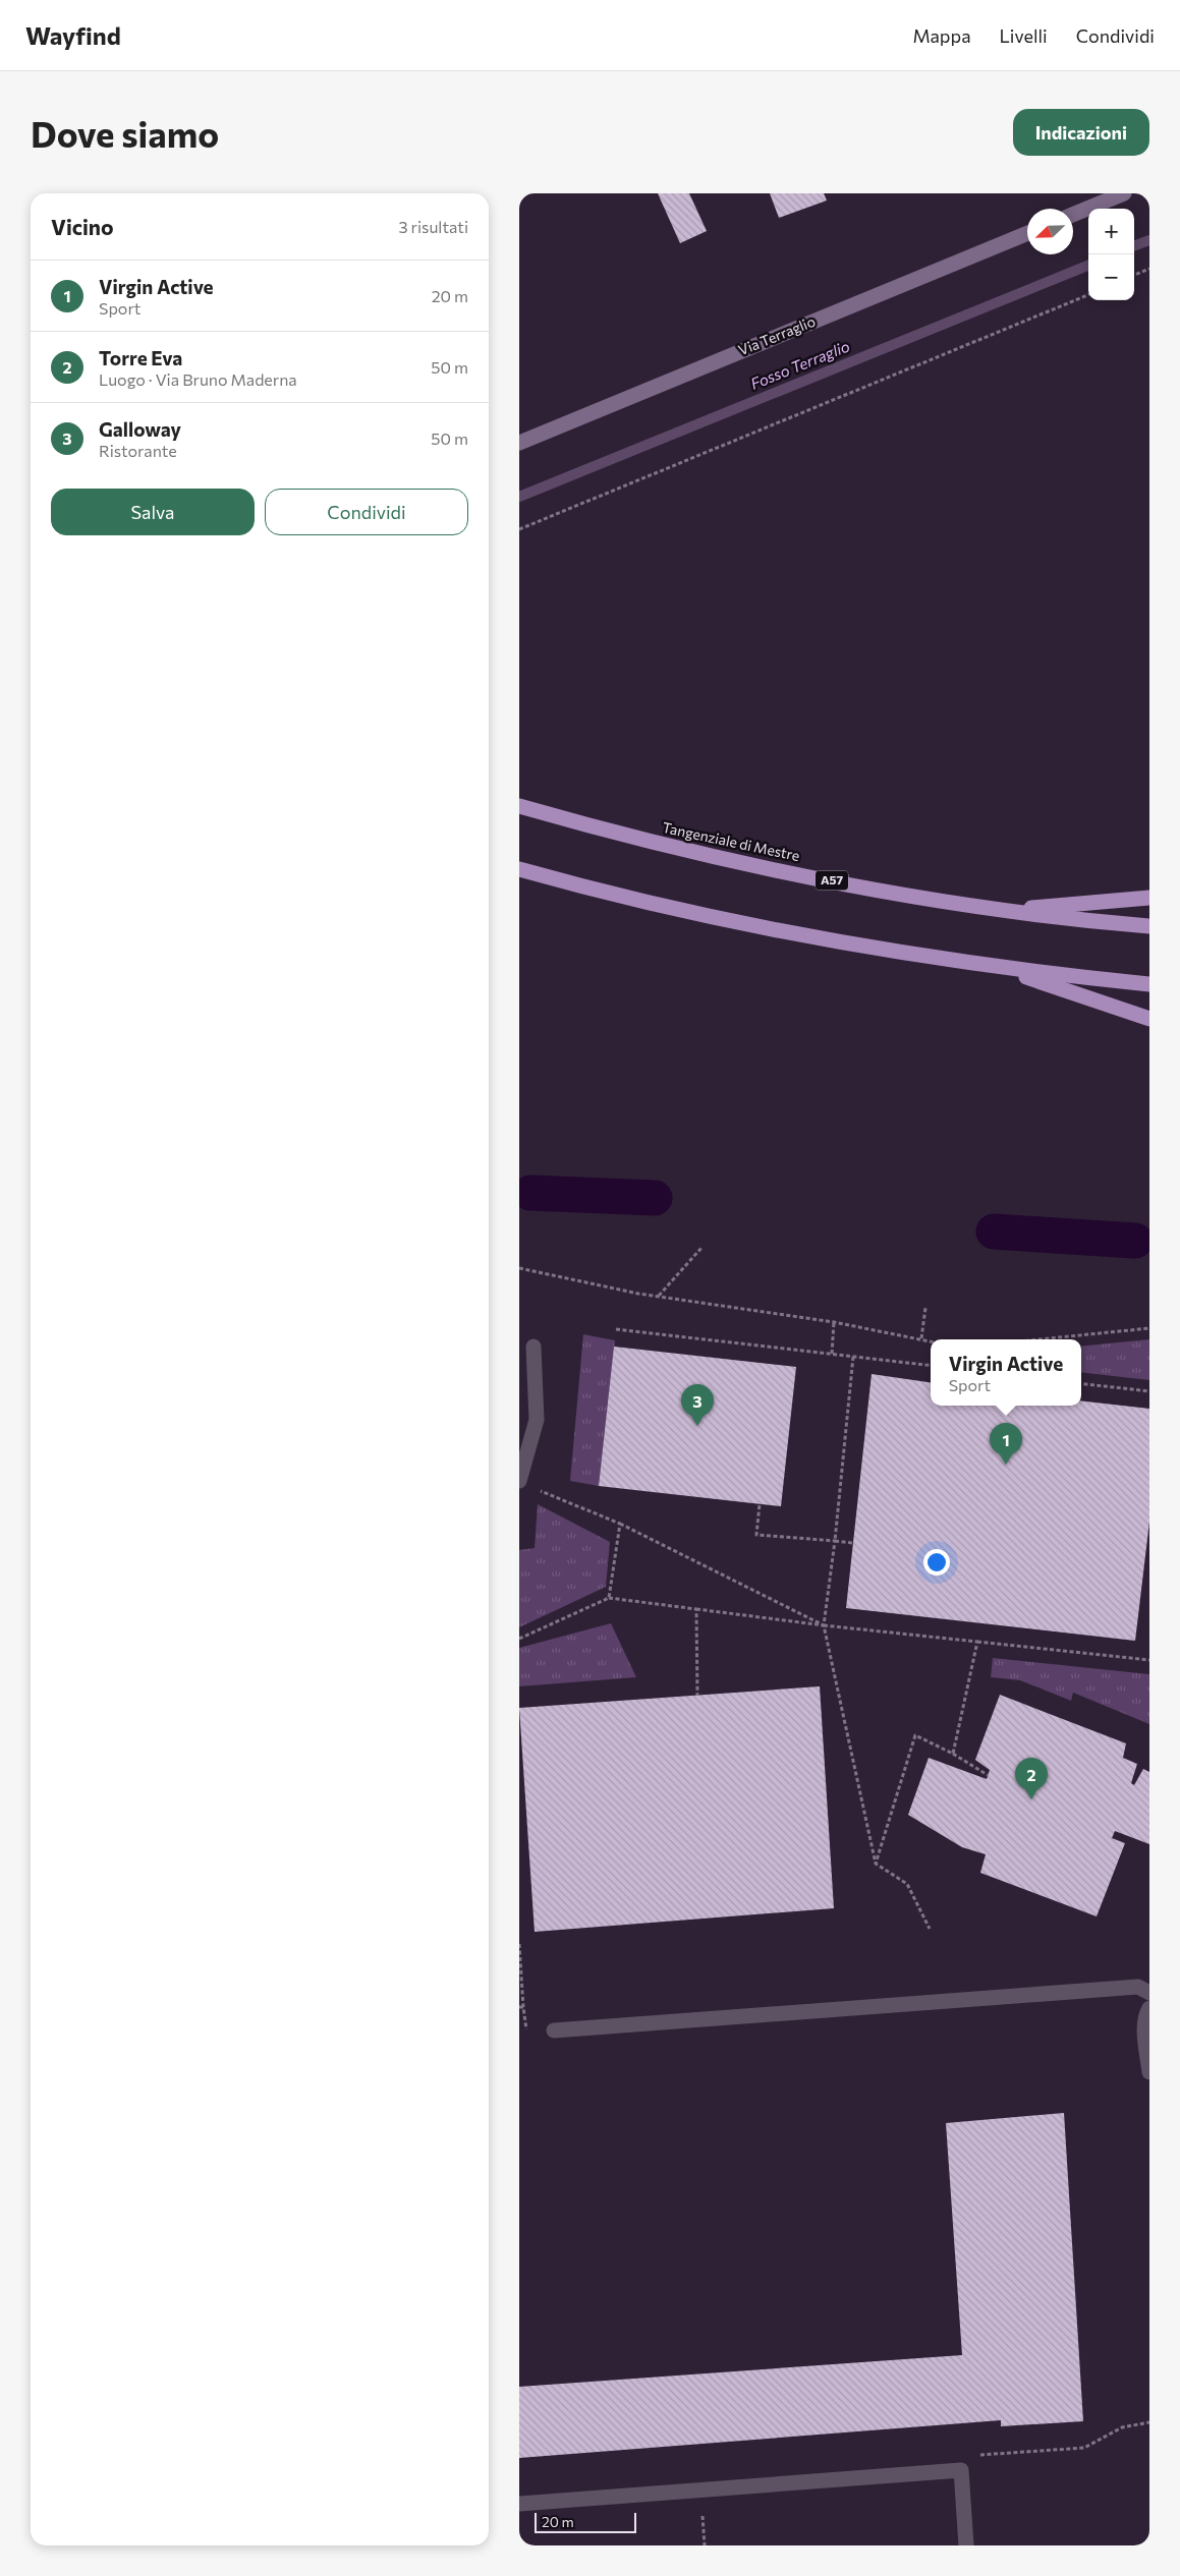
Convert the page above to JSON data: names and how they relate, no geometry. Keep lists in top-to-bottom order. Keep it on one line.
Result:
{"streets":{"highway":["Tangenziale di Mestre","A57"],"main road":["Via Terraglio"]},"crossings":[["Tangenziale di Mestre","A57"]],"water":["Fosso Terraglio"],"scale_bar":"20 m","north":"bottom left","page":{"header":"Wayfind","nav":["Mappa","Livelli","Condividi"],"buttons":["Indicazioni",["Salva","Condividi"]],"title":"Dove siamo","heading":["Vicino","3 risultati"],"map_buttons":["+","−"],"list":[{"mark":"1","name":"Virgin Active","note":"Sport","value":"20 m"},{"mark":"2","name":"Torre Eva","note":"Luogo · Via Bruno Maderna","value":"50 m"},{"mark":"3","name":"Galloway","note":"Ristorante","value":"50 m"}],"popup":["Virgin Active","Sport"],"pins":["3","1","2"],"scale":"20 m"}}
